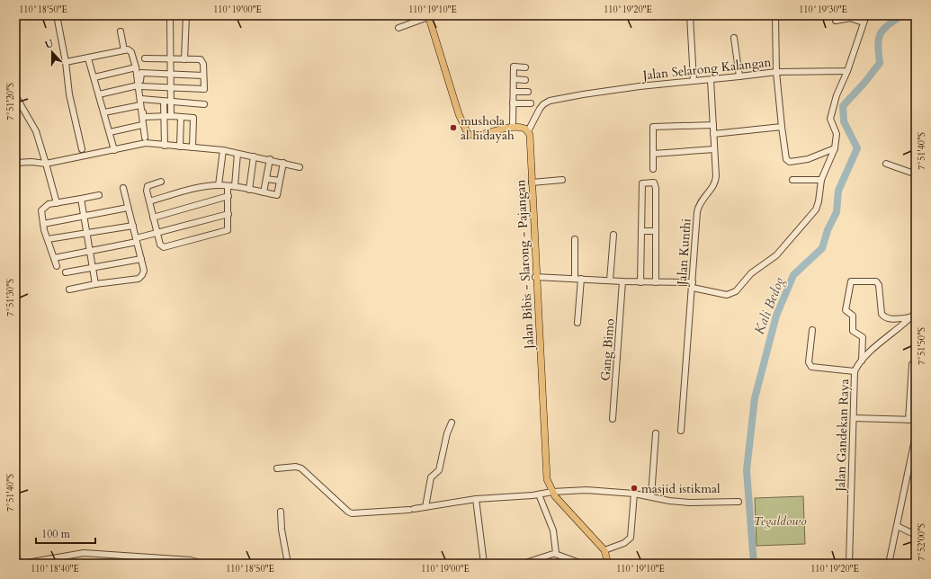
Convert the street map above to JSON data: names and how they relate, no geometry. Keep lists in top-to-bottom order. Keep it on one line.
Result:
{"streets":{"main road":["Jalan Bibis - Slarong - Pajangan"],"street":["Jalan Selarong Kalangan","Jalan Kunthi","Gang Bimo","Jalan Gandekan Raya"]},"crossings":[["Jalan Selarong Kalangan","Jalan Kunthi"],["Jalan Selarong Kalangan","Jalan Bibis - Slarong - Pajangan"]],"water":["Kali Bedog"],"parks":["Tegaldowo"],"places":["mushola al hidayah","masjid istikmal"],"scale_bar":"100 m","north":"top","coordinates":["110°18'50\"E","110°19'00\"E","110°19'10\"E","110°19'20\"E","110°19'30\"E","7°51'20\"S","7°51'40\"S","7°51'30\"S","7°51'50\"S","7°52'00\"S","110°18'40\"E"]}
